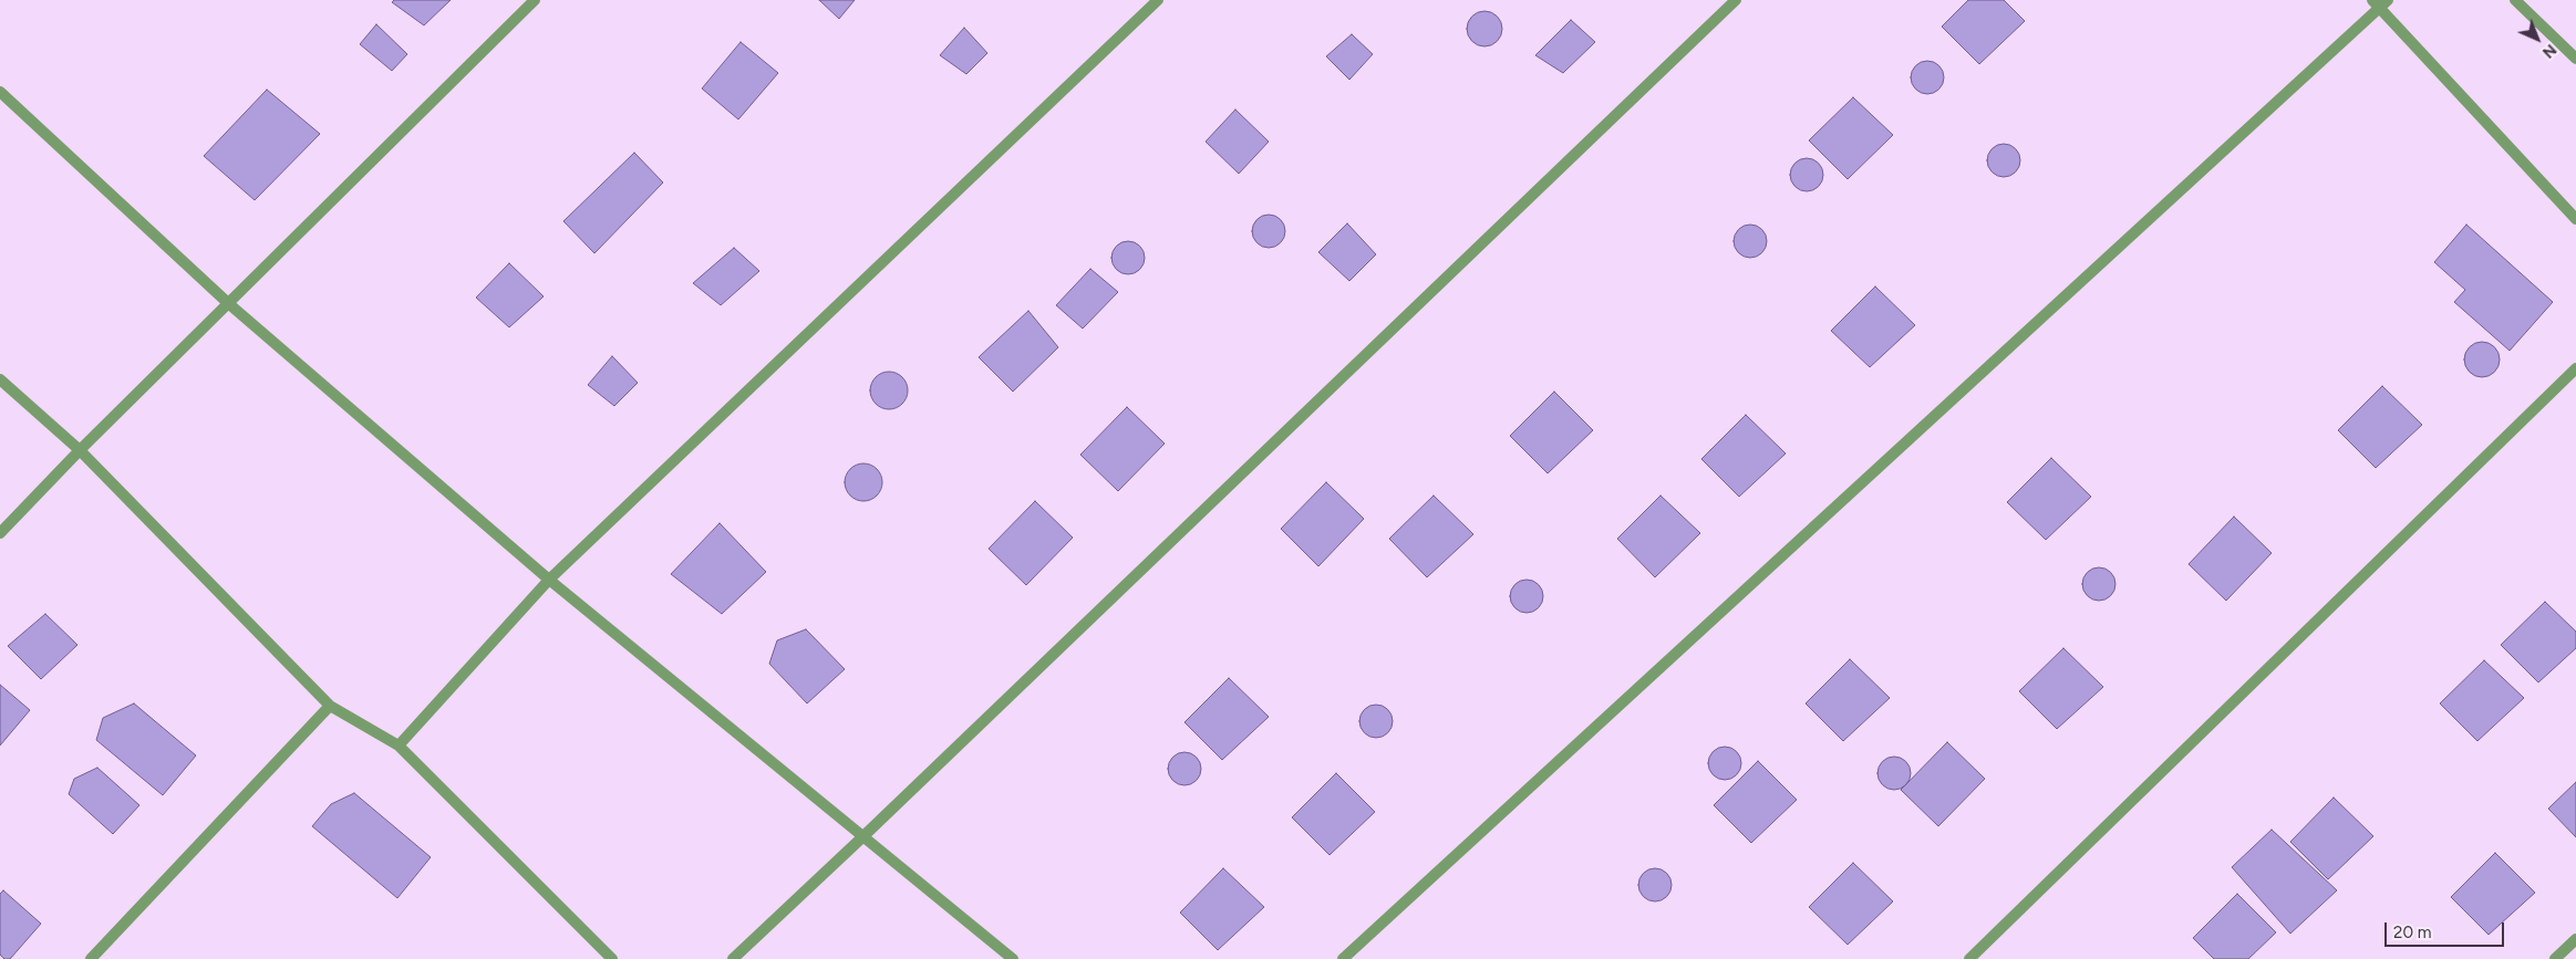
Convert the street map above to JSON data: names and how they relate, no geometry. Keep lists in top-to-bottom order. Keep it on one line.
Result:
{"scale_bar":"20 m","north":"bottom right"}
